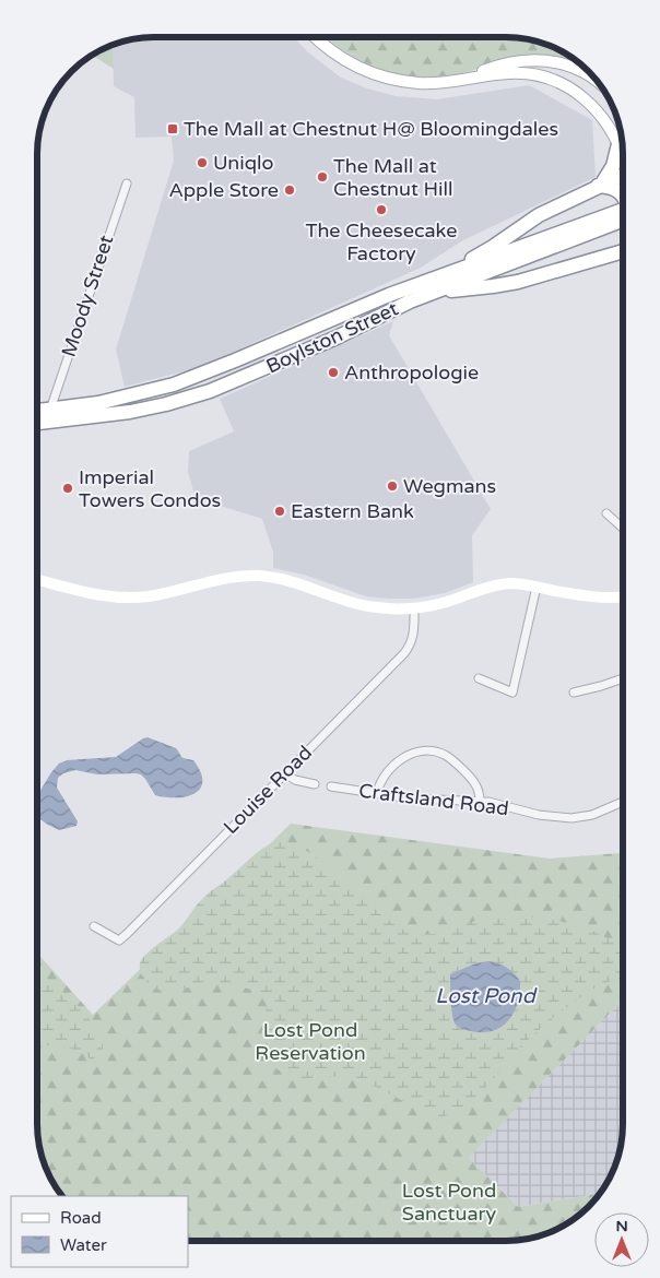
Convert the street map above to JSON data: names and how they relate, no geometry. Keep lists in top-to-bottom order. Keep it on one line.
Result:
{"streets":{"highway":["Boylston Street"],"street":["Moody Street","Louise Road","Craftsland Road"]},"crossings":[["Moody Street","Boylston Street"]],"water":["Lost Pond"],"parks":["Lost Pond Reservation","Lost Pond Sanctuary"],"places":{"transit":["The Mall at Chestnut H@ Bloomingdales"],"other":["Uniqlo","The Mall at Chestnut Hill","Apple Store","The Cheesecake Factory","Anthropologie","Wegmans","Imperial Towers Condos","Eastern Bank"]},"legend":["Road","Water"],"north":"top"}
